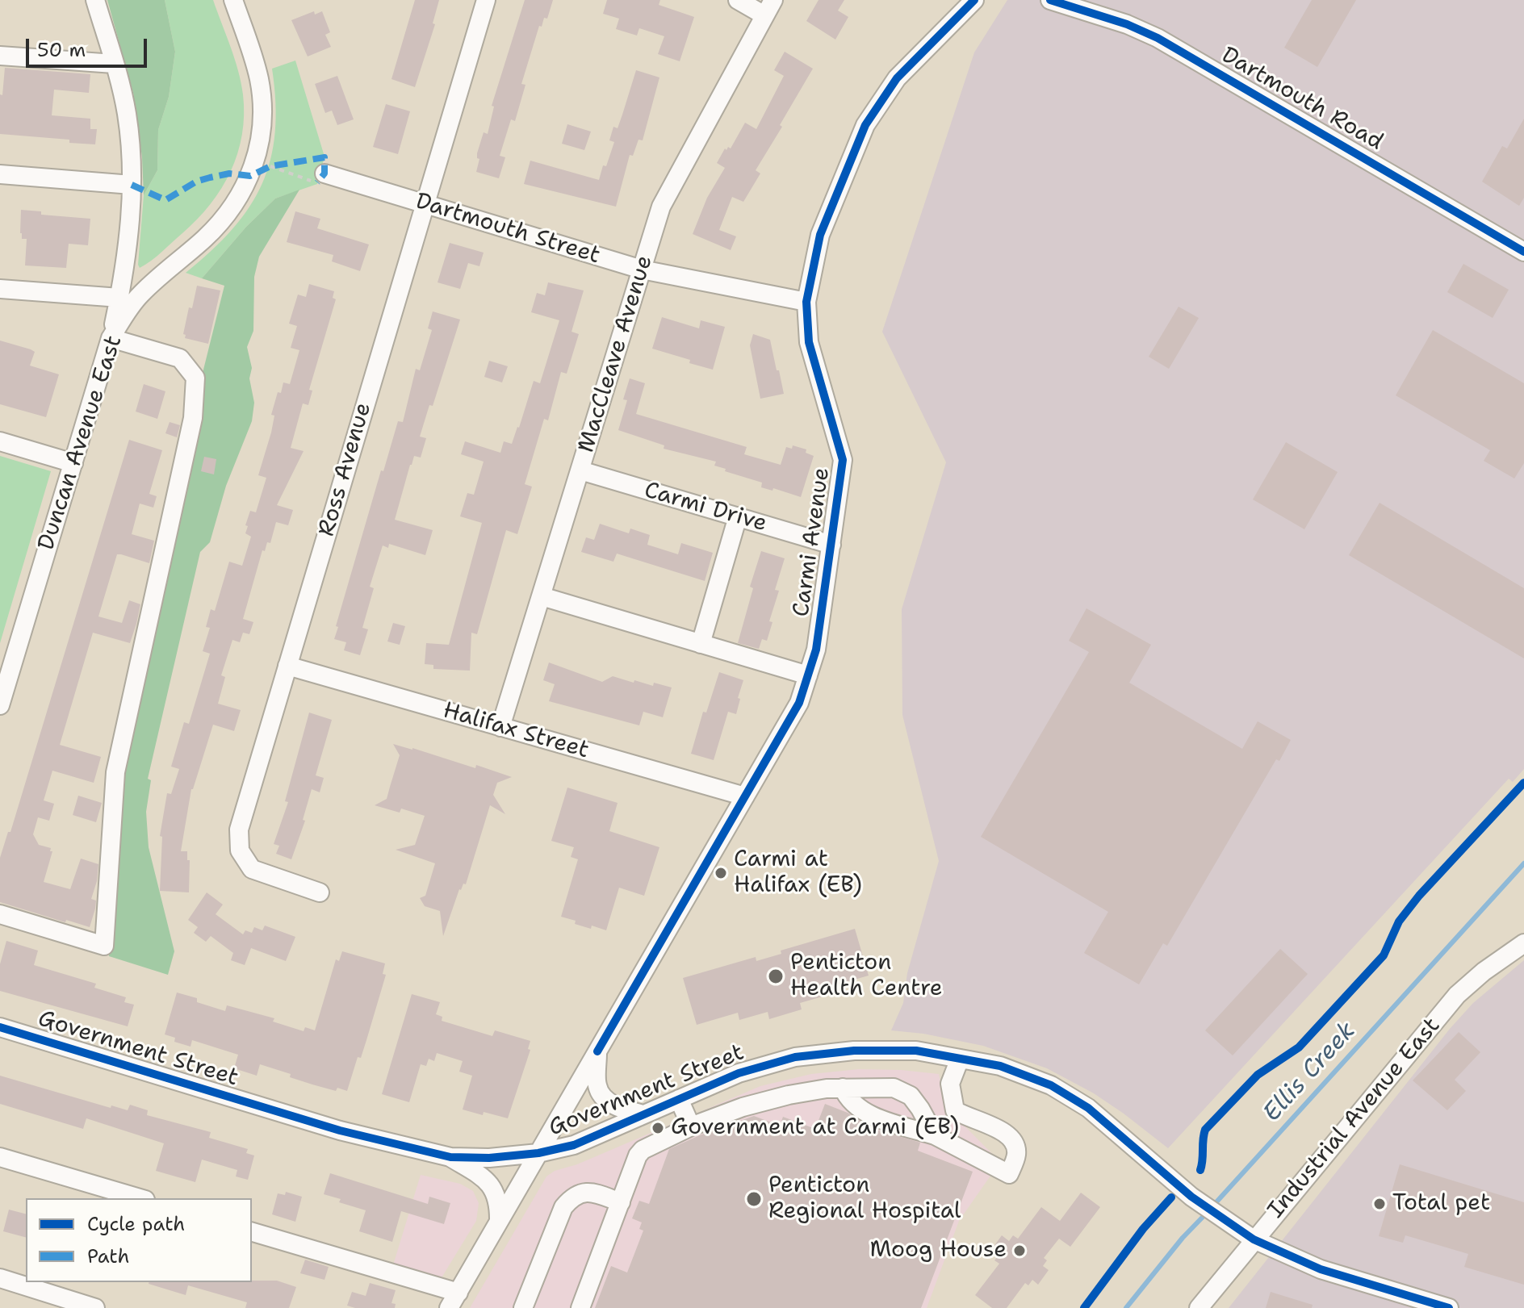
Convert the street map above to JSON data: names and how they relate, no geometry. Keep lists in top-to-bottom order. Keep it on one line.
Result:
{"streets":{"street":["Dartmouth Road","Dartmouth Street","MacCleave Avenue","Duncan Avenue East","Ross Avenue","Carmi Drive","Carmi Avenue","Halifax Street","Government Street","Industrial Avenue East"]},"crossings":[["Dartmouth Street","MacCleave Avenue"],["Dartmouth Street","Ross Avenue"],["Dartmouth Street","Carmi Avenue"],["MacCleave Avenue","Carmi Drive"],["MacCleave Avenue","Halifax Street"],["Ross Avenue","Halifax Street"],["Carmi Drive","Carmi Avenue"],["Carmi Avenue","Halifax Street"],["Carmi Avenue","Government Street"],["Government Street","Industrial Avenue East"]],"water":["Ellis Creek"],"places":["Carmi at Halifax (EB)","Penticton Health Centre","Government at Carmi (EB)","Penticton Regional Hospital","Total pet","Moog House"],"legend":["Cycle path","Path"],"scale_bar":"50 m"}
